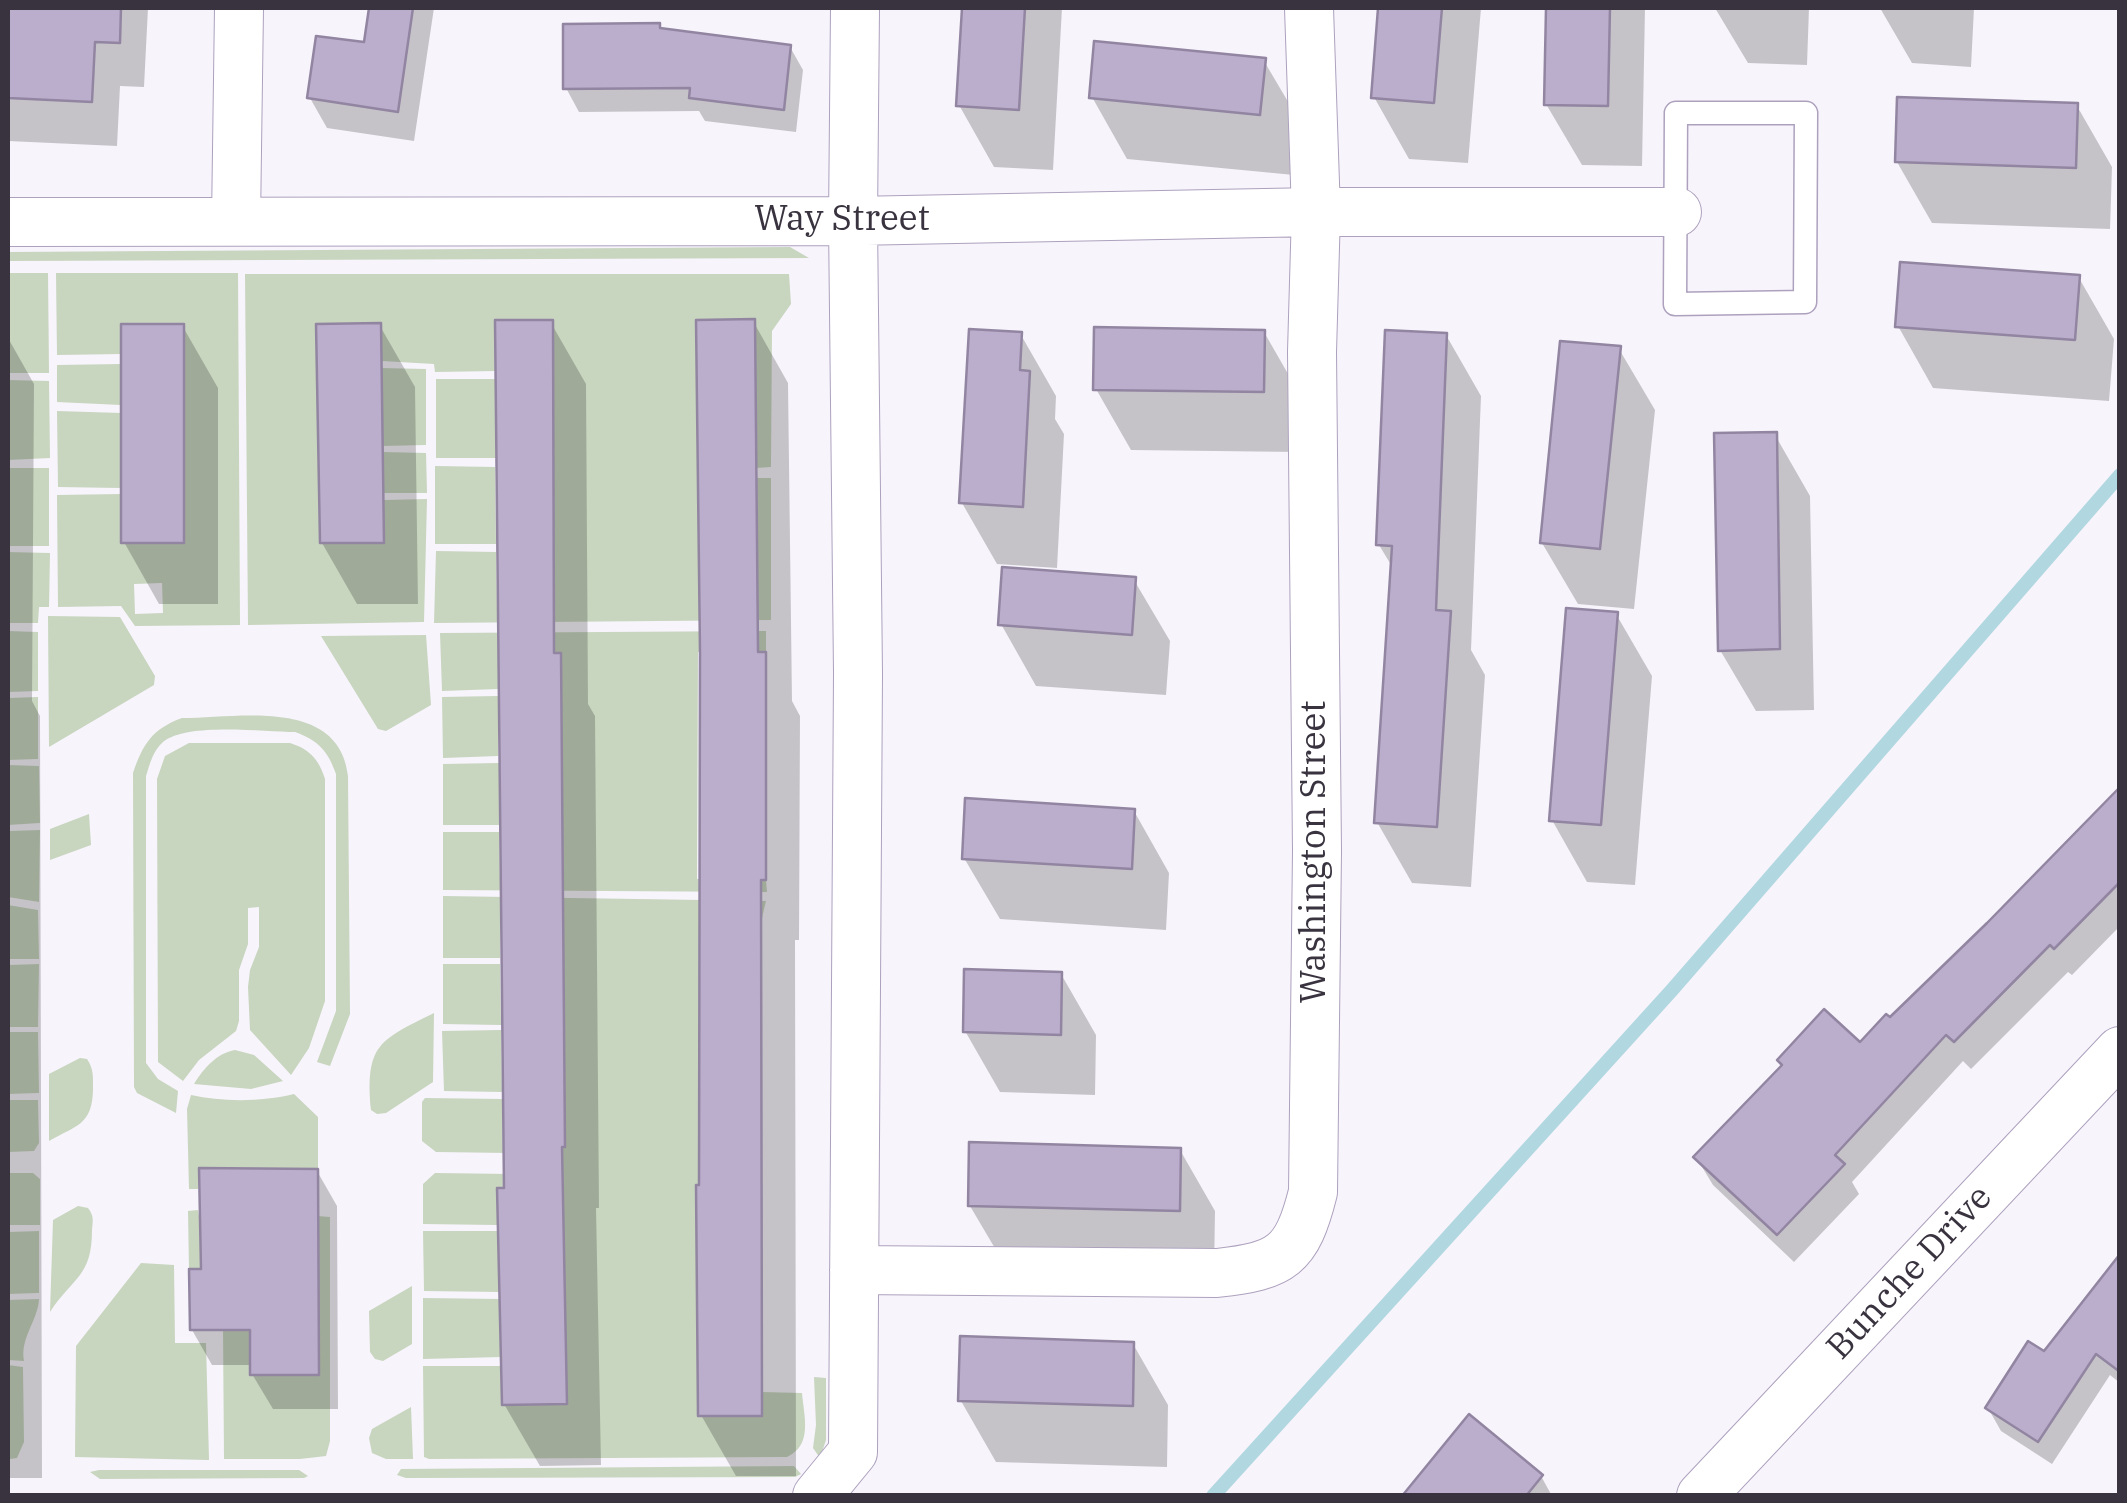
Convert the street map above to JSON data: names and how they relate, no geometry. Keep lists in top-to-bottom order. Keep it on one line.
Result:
{"streets":{"street":["Way Street","Washington Street","Bunche Drive"]},"crossings":[["Way Street","Washington Street"]]}
